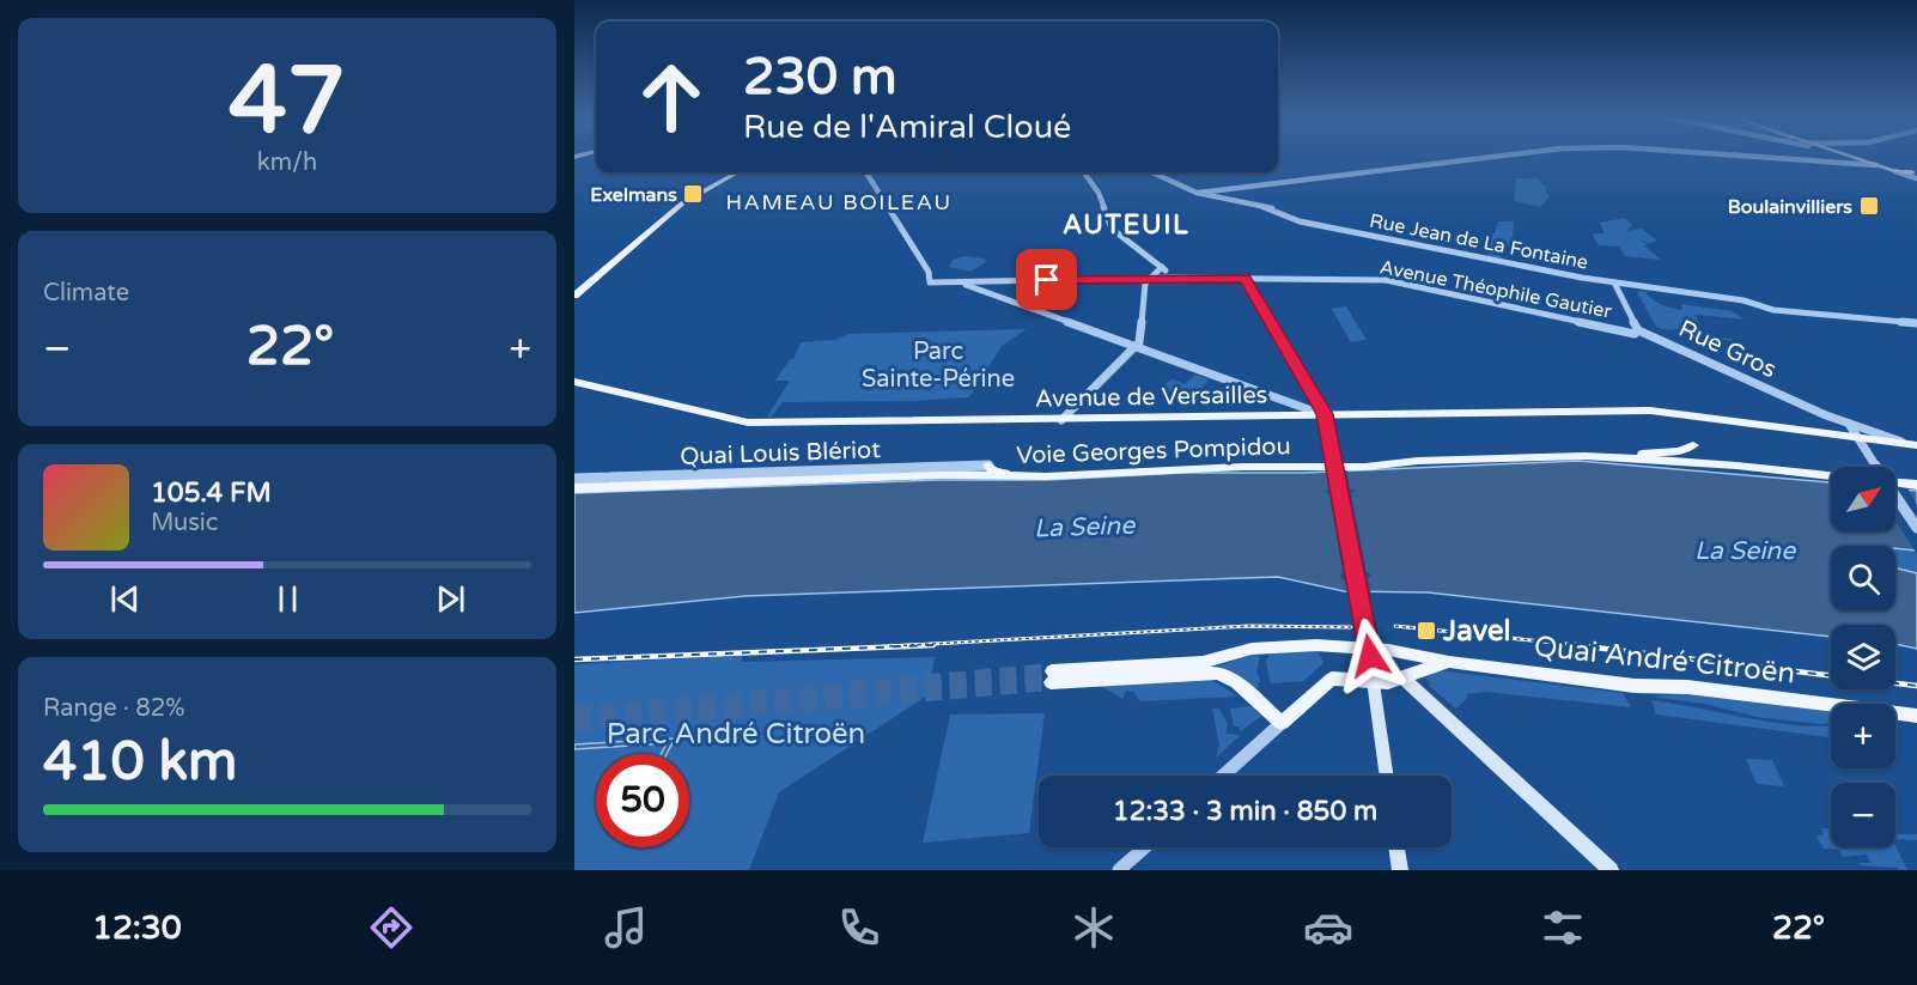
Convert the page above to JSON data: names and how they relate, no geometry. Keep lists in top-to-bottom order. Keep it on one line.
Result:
{"streets":{"main road":["Avenue de Versailles","Voie Georges Pompidou","Quai André Citroën"],"street":["Rue Jean de La Fontaine","Avenue Théophile Gautier","Rue Gros","Quai Louis Blériot"]},"crossings":[["Avenue Théophile Gautier","Rue Gros"],["Rue Gros","Avenue de Versailles"]],"districts":["HAMEAU BOILEAU","AUTEUIL"],"water":["La Seine"],"parks":["Parc Sainte-Périne","Parc André Citroën"],"places":{"transit":["Exelmans","Boulainvilliers","Javel"]},"north":"top right","page":{"tile":[["47","km/h"],"Climate",["Range · 82%","410 km"]],"turn":["230 m","Rue de l'Amiral Cloué"],"heat":["−","22°","+"],"song":["105.4 FM","Music"],"map_buttons":["+","−"],"limit":"50","trip":"12:33 · 3 min · 850 m","tabs":["12:30","22°"]}}
